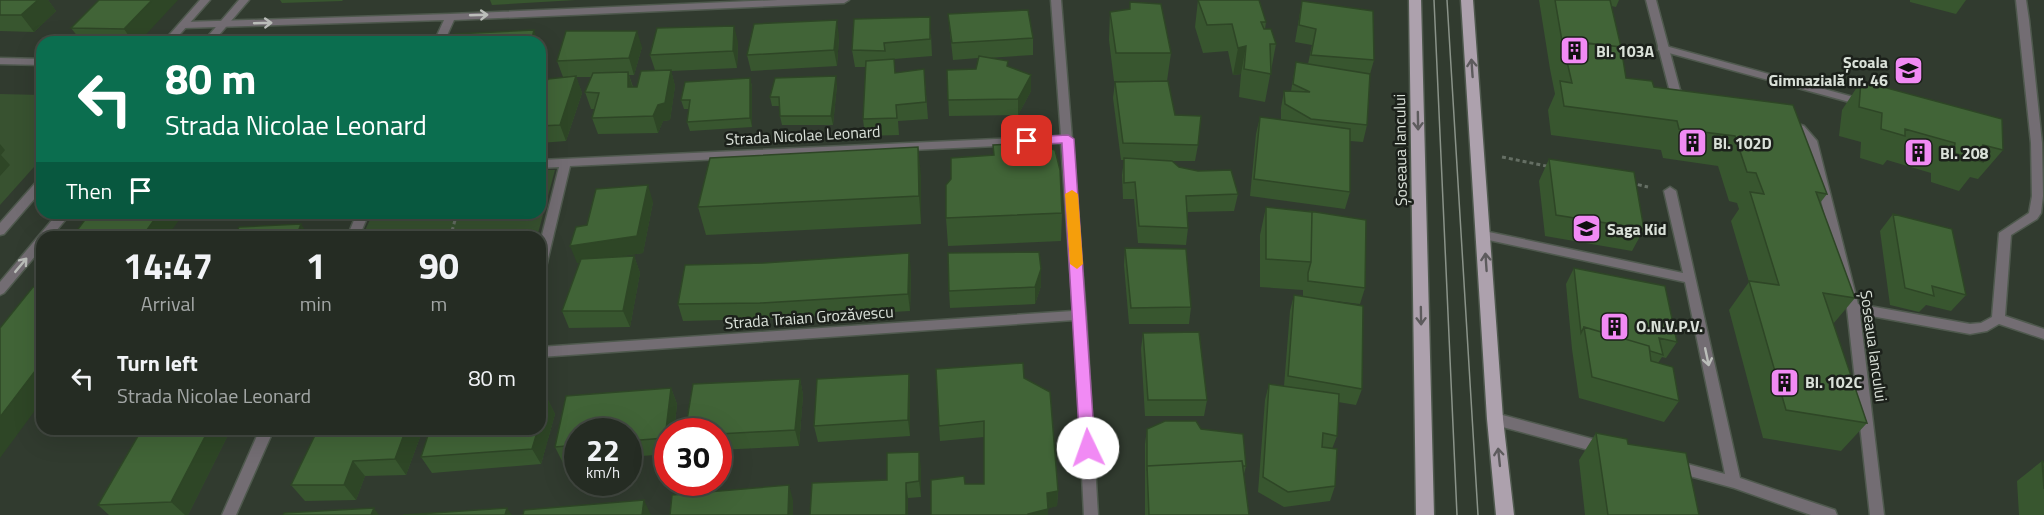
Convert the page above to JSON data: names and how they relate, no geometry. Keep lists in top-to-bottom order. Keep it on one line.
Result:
{"streets":{"main road":["Șoseaua Iancului"],"street":["Strada Nicolae Leonard","Strada Traian Grozăvescu"]},"places":{"building":["Bl. 103A","Bl. 102D","Bl. 208","O.N.V.P.V.","Bl. 102C"],"school or university":["Școala Gimnazială nr. 46","Saga Kid"]},"page":{"turn":["80 m","Strada Nicolae Leonard"],"then":"Then","eta":["14:47","Arrival","1","min","90","m"],"list":[{"name":"Turn left","note":"Strada Nicolae Leonard","value":"80 m"}],"speed":"22 km/h","limit":"30"}}
